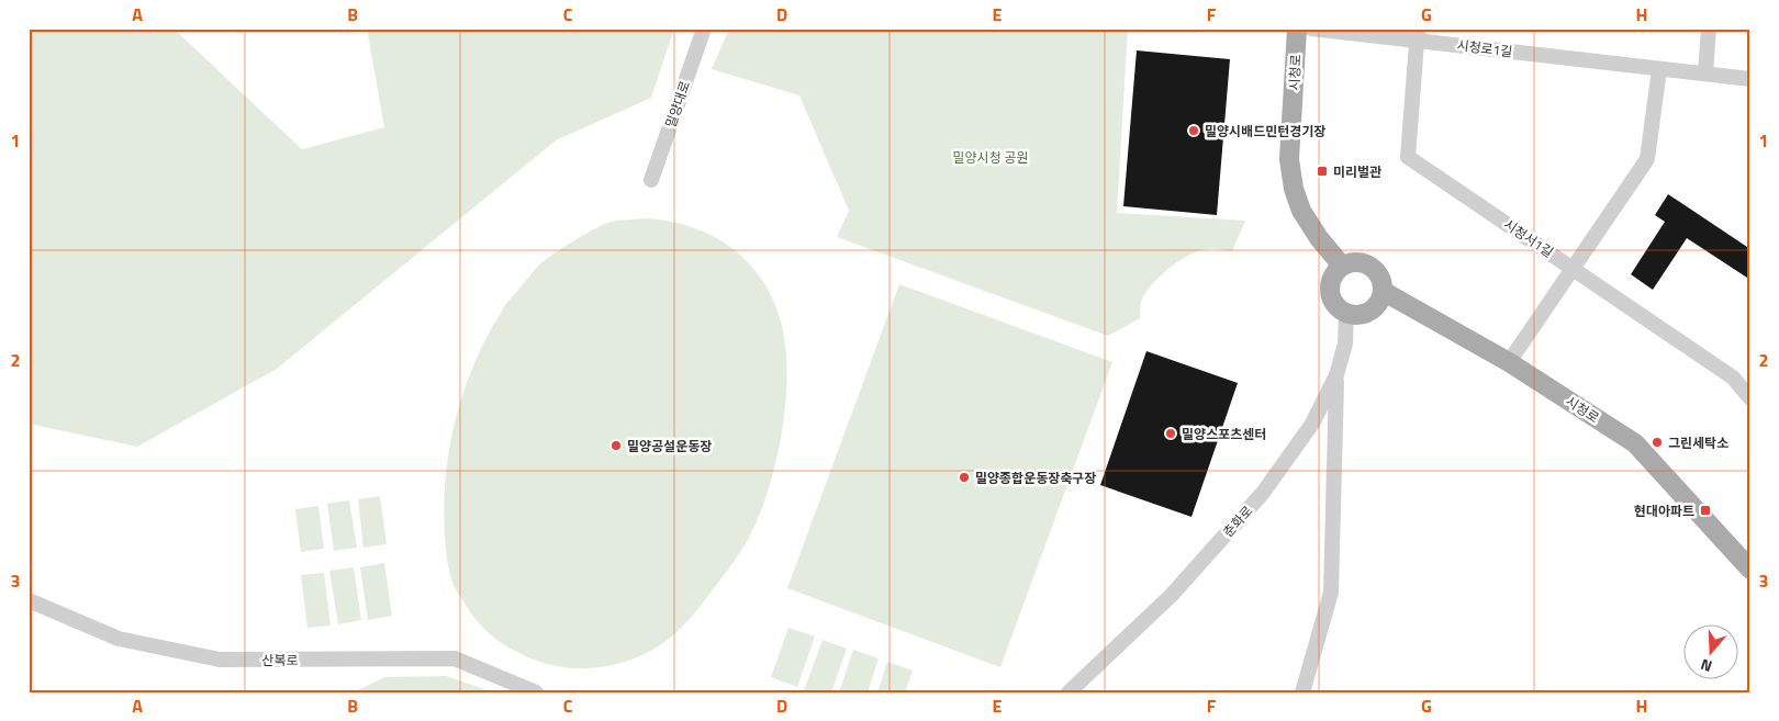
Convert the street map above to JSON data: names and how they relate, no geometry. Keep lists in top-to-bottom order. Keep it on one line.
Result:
{"streets":{"main road":["시청로"],"street":["시청로1길","밀양대로","시청서1길","춘화로","산복로"]},"crossings":[["시청로1길","시청서1길"],["시청로","춘화로"]],"parks":["밀양시청 공원"],"places":{"other":["밀양시배드민턴경기장","밀양스포츠센터","그린세탁소","밀양공설운동장","밀양종합운동장축구장"],"transit":["미리벌관","현대아파트"]},"north":"bottom","grid":{"columns":["A","B","C","D","E","F","G","H"],"rows":["1","2","3"]}}
